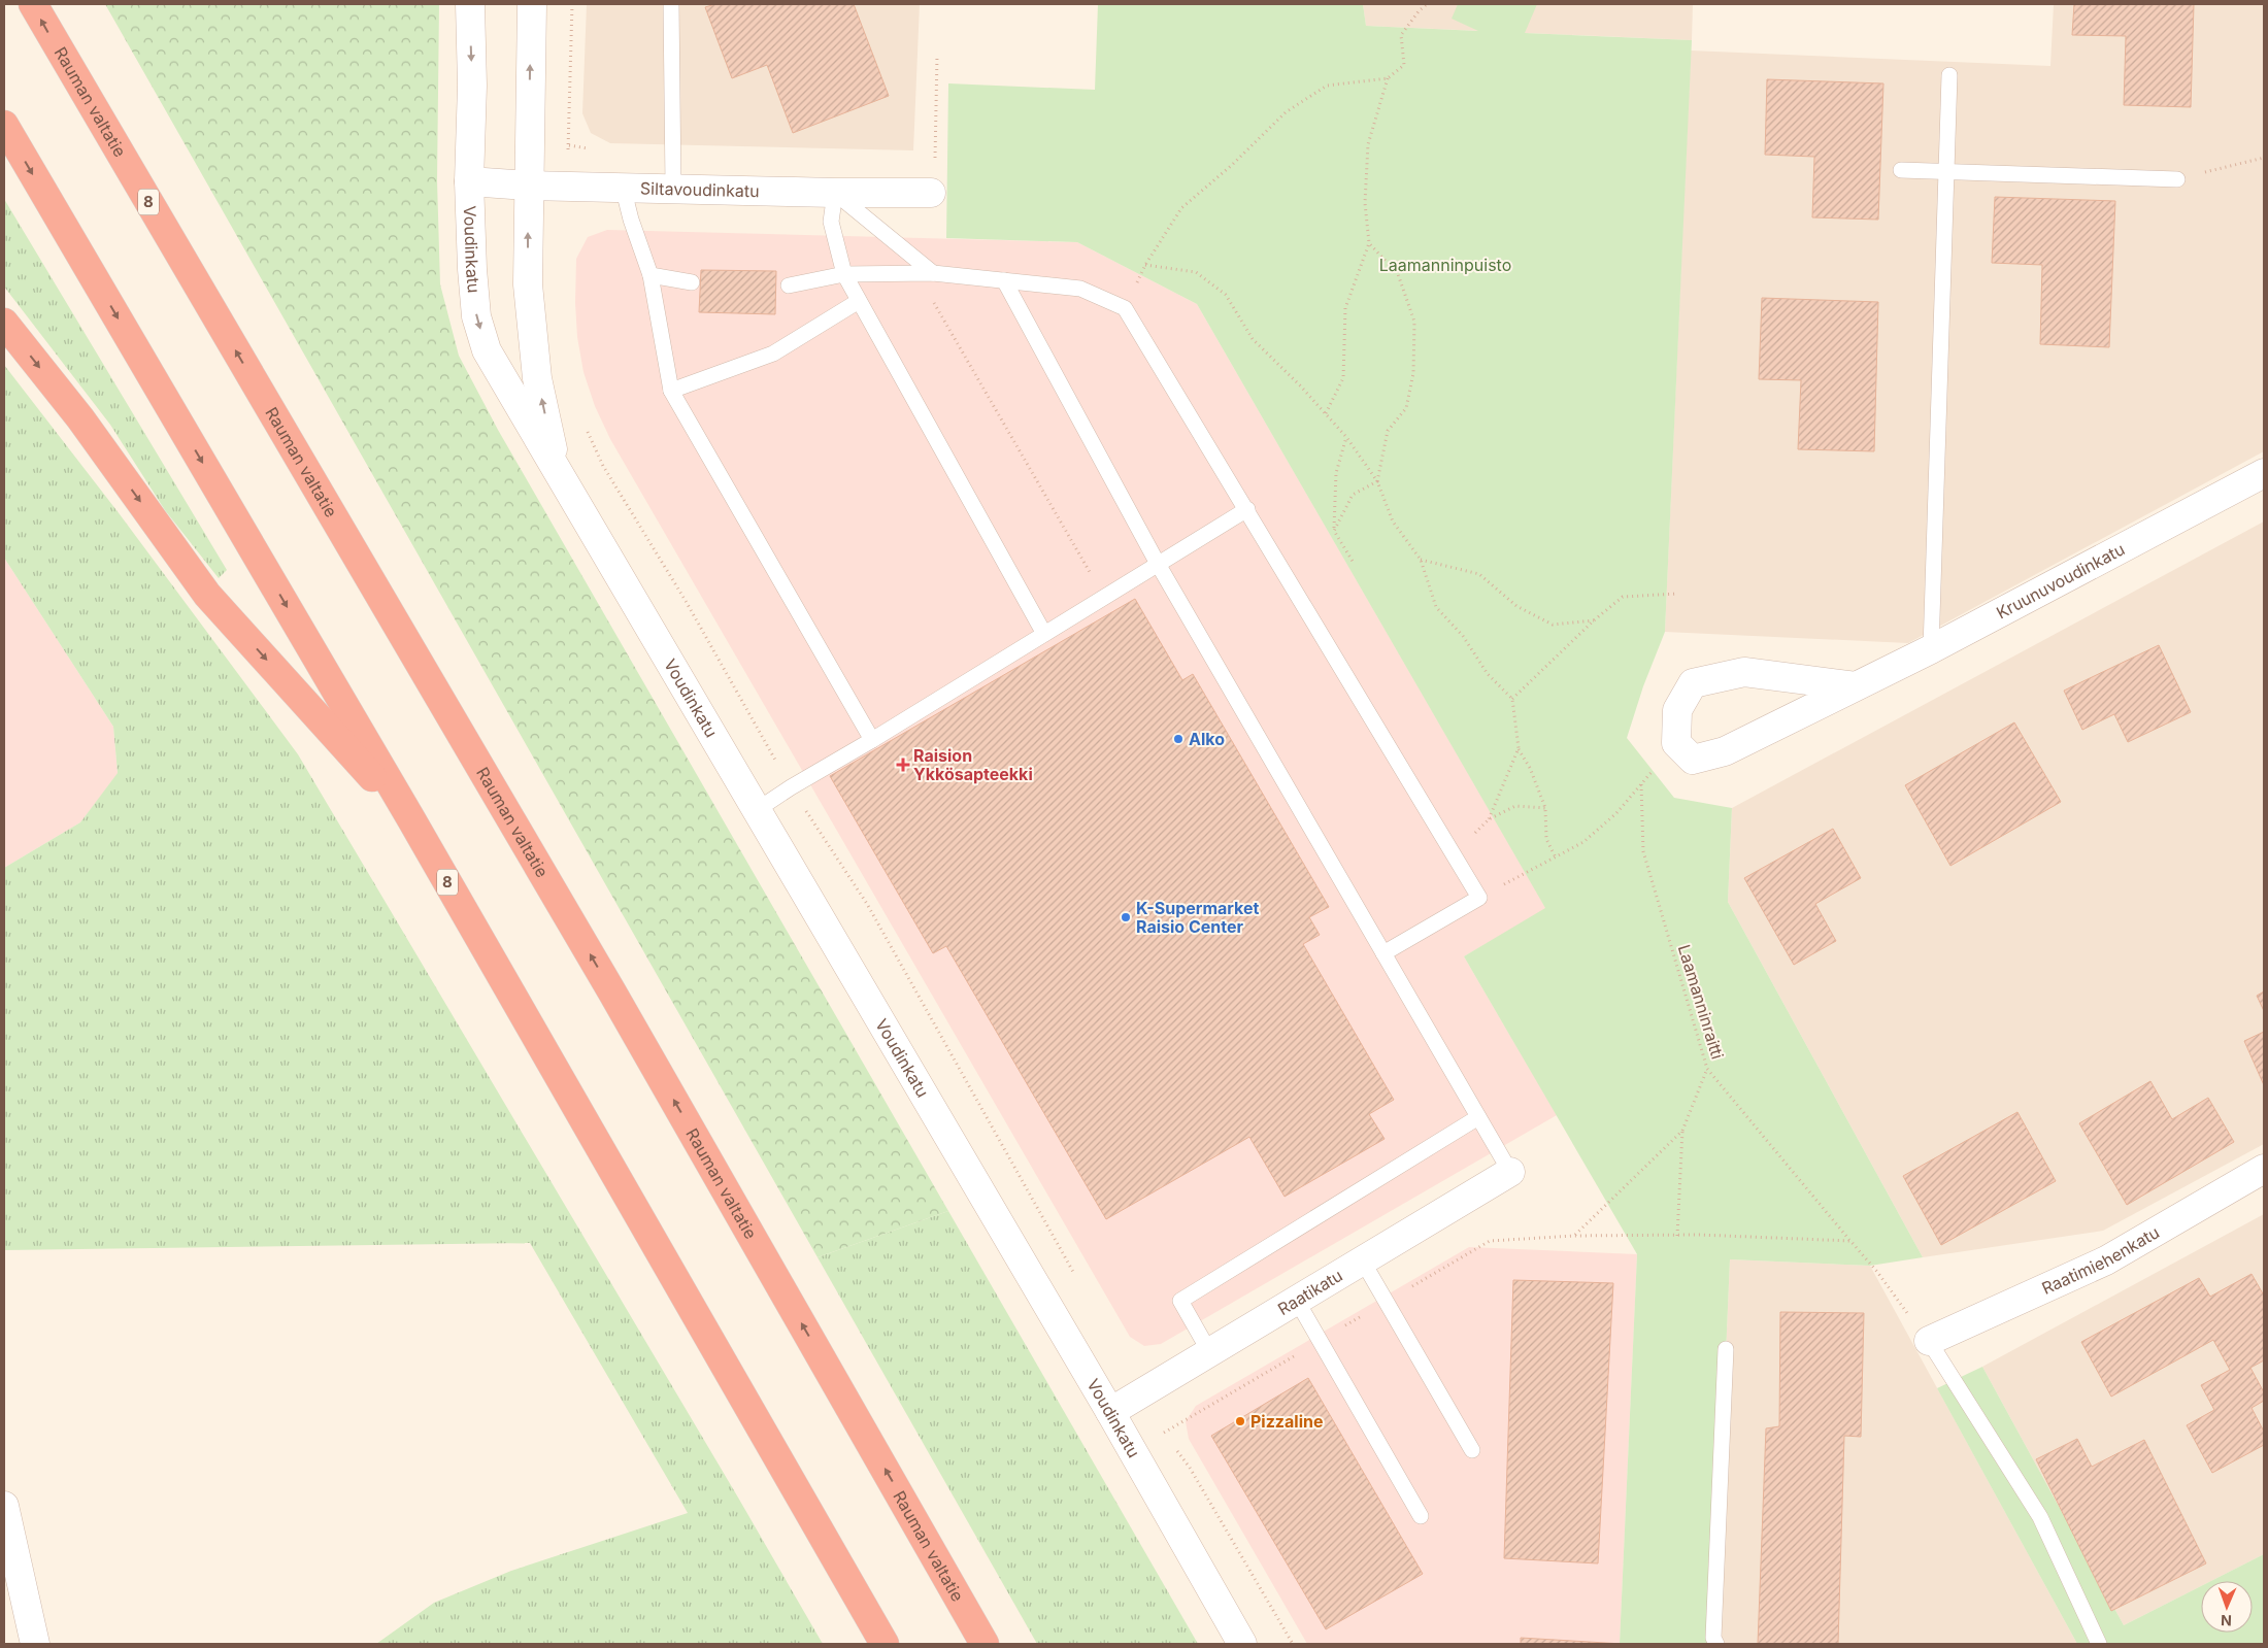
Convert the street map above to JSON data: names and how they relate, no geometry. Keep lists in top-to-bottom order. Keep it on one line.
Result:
{"streets":{"highway":["Rauman valtatie","8"],"street":["Siltavoudinkatu","Voudinkatu","Kruunuvoudinkatu","Raatimiehenkatu","Raatikatu"],"path":["Laamanninraitti"]},"crossings":[["Siltavoudinkatu","Voudinkatu"],["Voudinkatu","Raatikatu"],["Laamanninraitti","Raatimiehenkatu"]],"parks":["Laamanninpuisto"],"places":{"other":["Alko","K-Supermarket Raisio Center","Pizzaline"],"health":["Raision Ykkösapteekki"]},"north":"bottom"}
